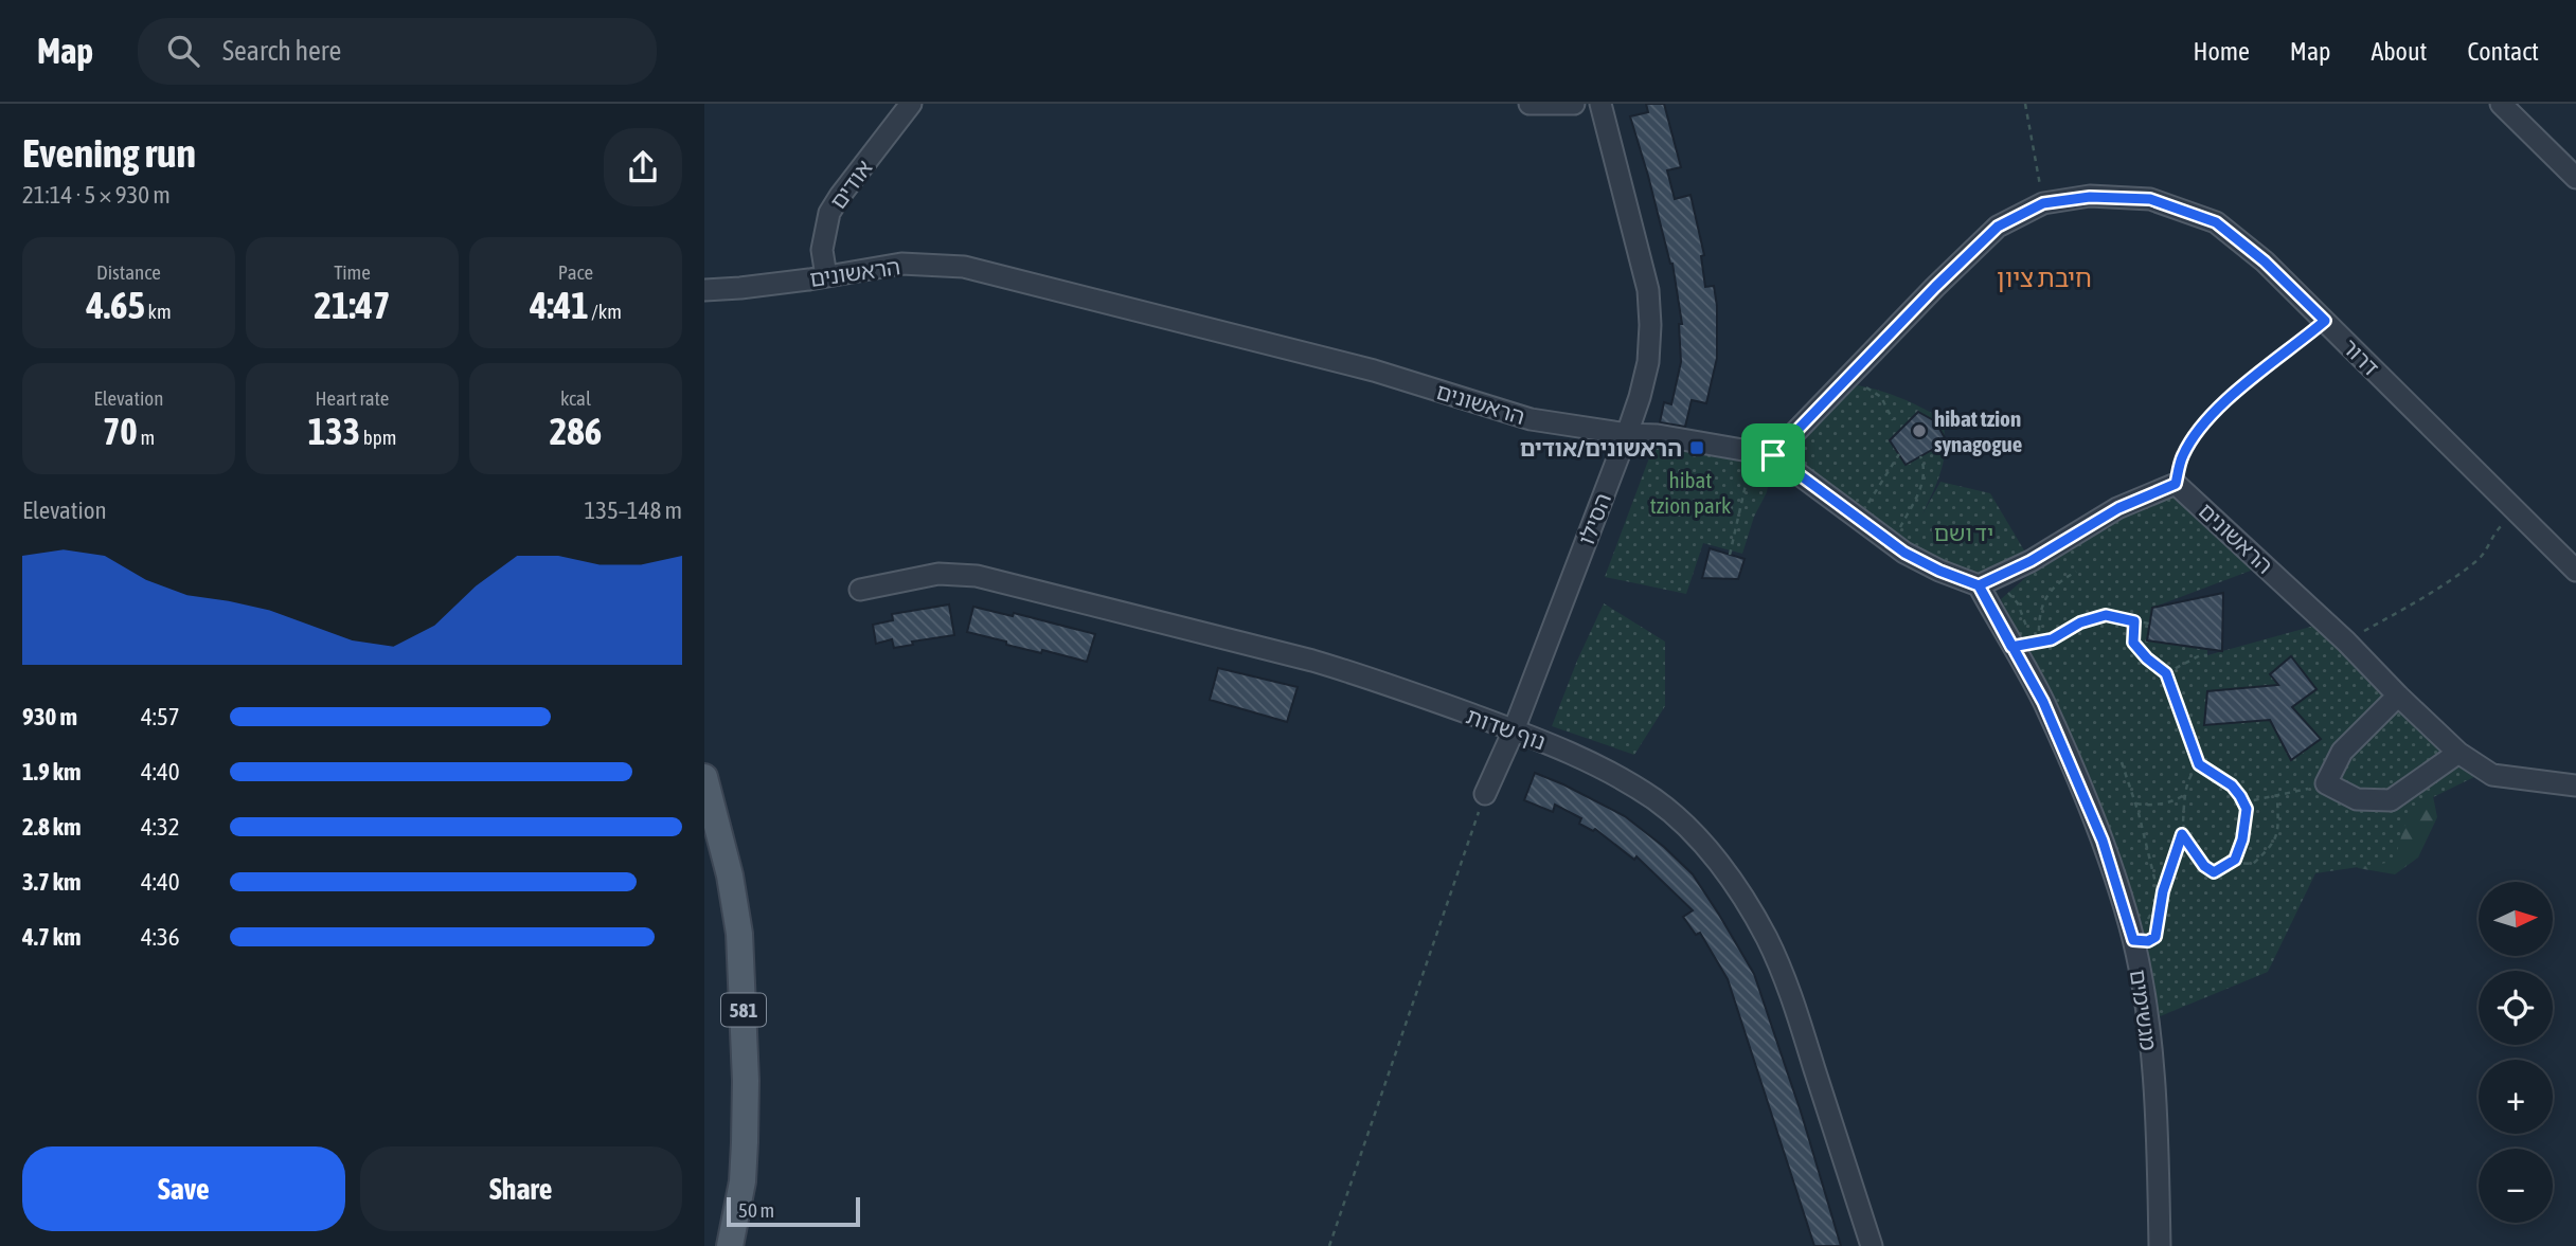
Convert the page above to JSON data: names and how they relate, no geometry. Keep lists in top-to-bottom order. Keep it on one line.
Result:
{"streets":{"main road":["581"],"street":["אודים","הראשונים","דרור","הסילו","נוף שדות","מגשימים"]},"crossings":[["אודים","הראשונים"],["הראשונים","דרור"],["הראשונים","הסילו"],["הראשונים","מגשימים"],["הסילו","נוף שדות"]],"districts":["חיבת ציון"],"parks":["hibat tzion park","יד ושם"],"places":{"other":["hibat tzion synagogue"],"transit":["הראשונים/אודים"]},"scale_bar":"50 m","north":"right","page":{"header":"Map","search":"Search here","nav":["Home","Map","About","Contact"],"heading":["Evening run","21:14 · 5 × 930 m"],"stats":[["Distance","4.65 km"],["Time","21:47"],["Pace","4:41 /km"],["Elevation","70 m"],["Heart rate","133 bpm"],["kcal","286"]],"chart":["Elevation","135–148 m"],"list":[{"name":"930 m","note":"4:57"},{"name":"1.9 km","note":"4:40"},{"name":"2.8 km","note":"4:32"},{"name":"3.7 km","note":"4:40"},{"name":"4.7 km","note":"4:36"}],"map_buttons":["+","−"],"buttons":["Save","Share"],"scale":"50 m"}}
